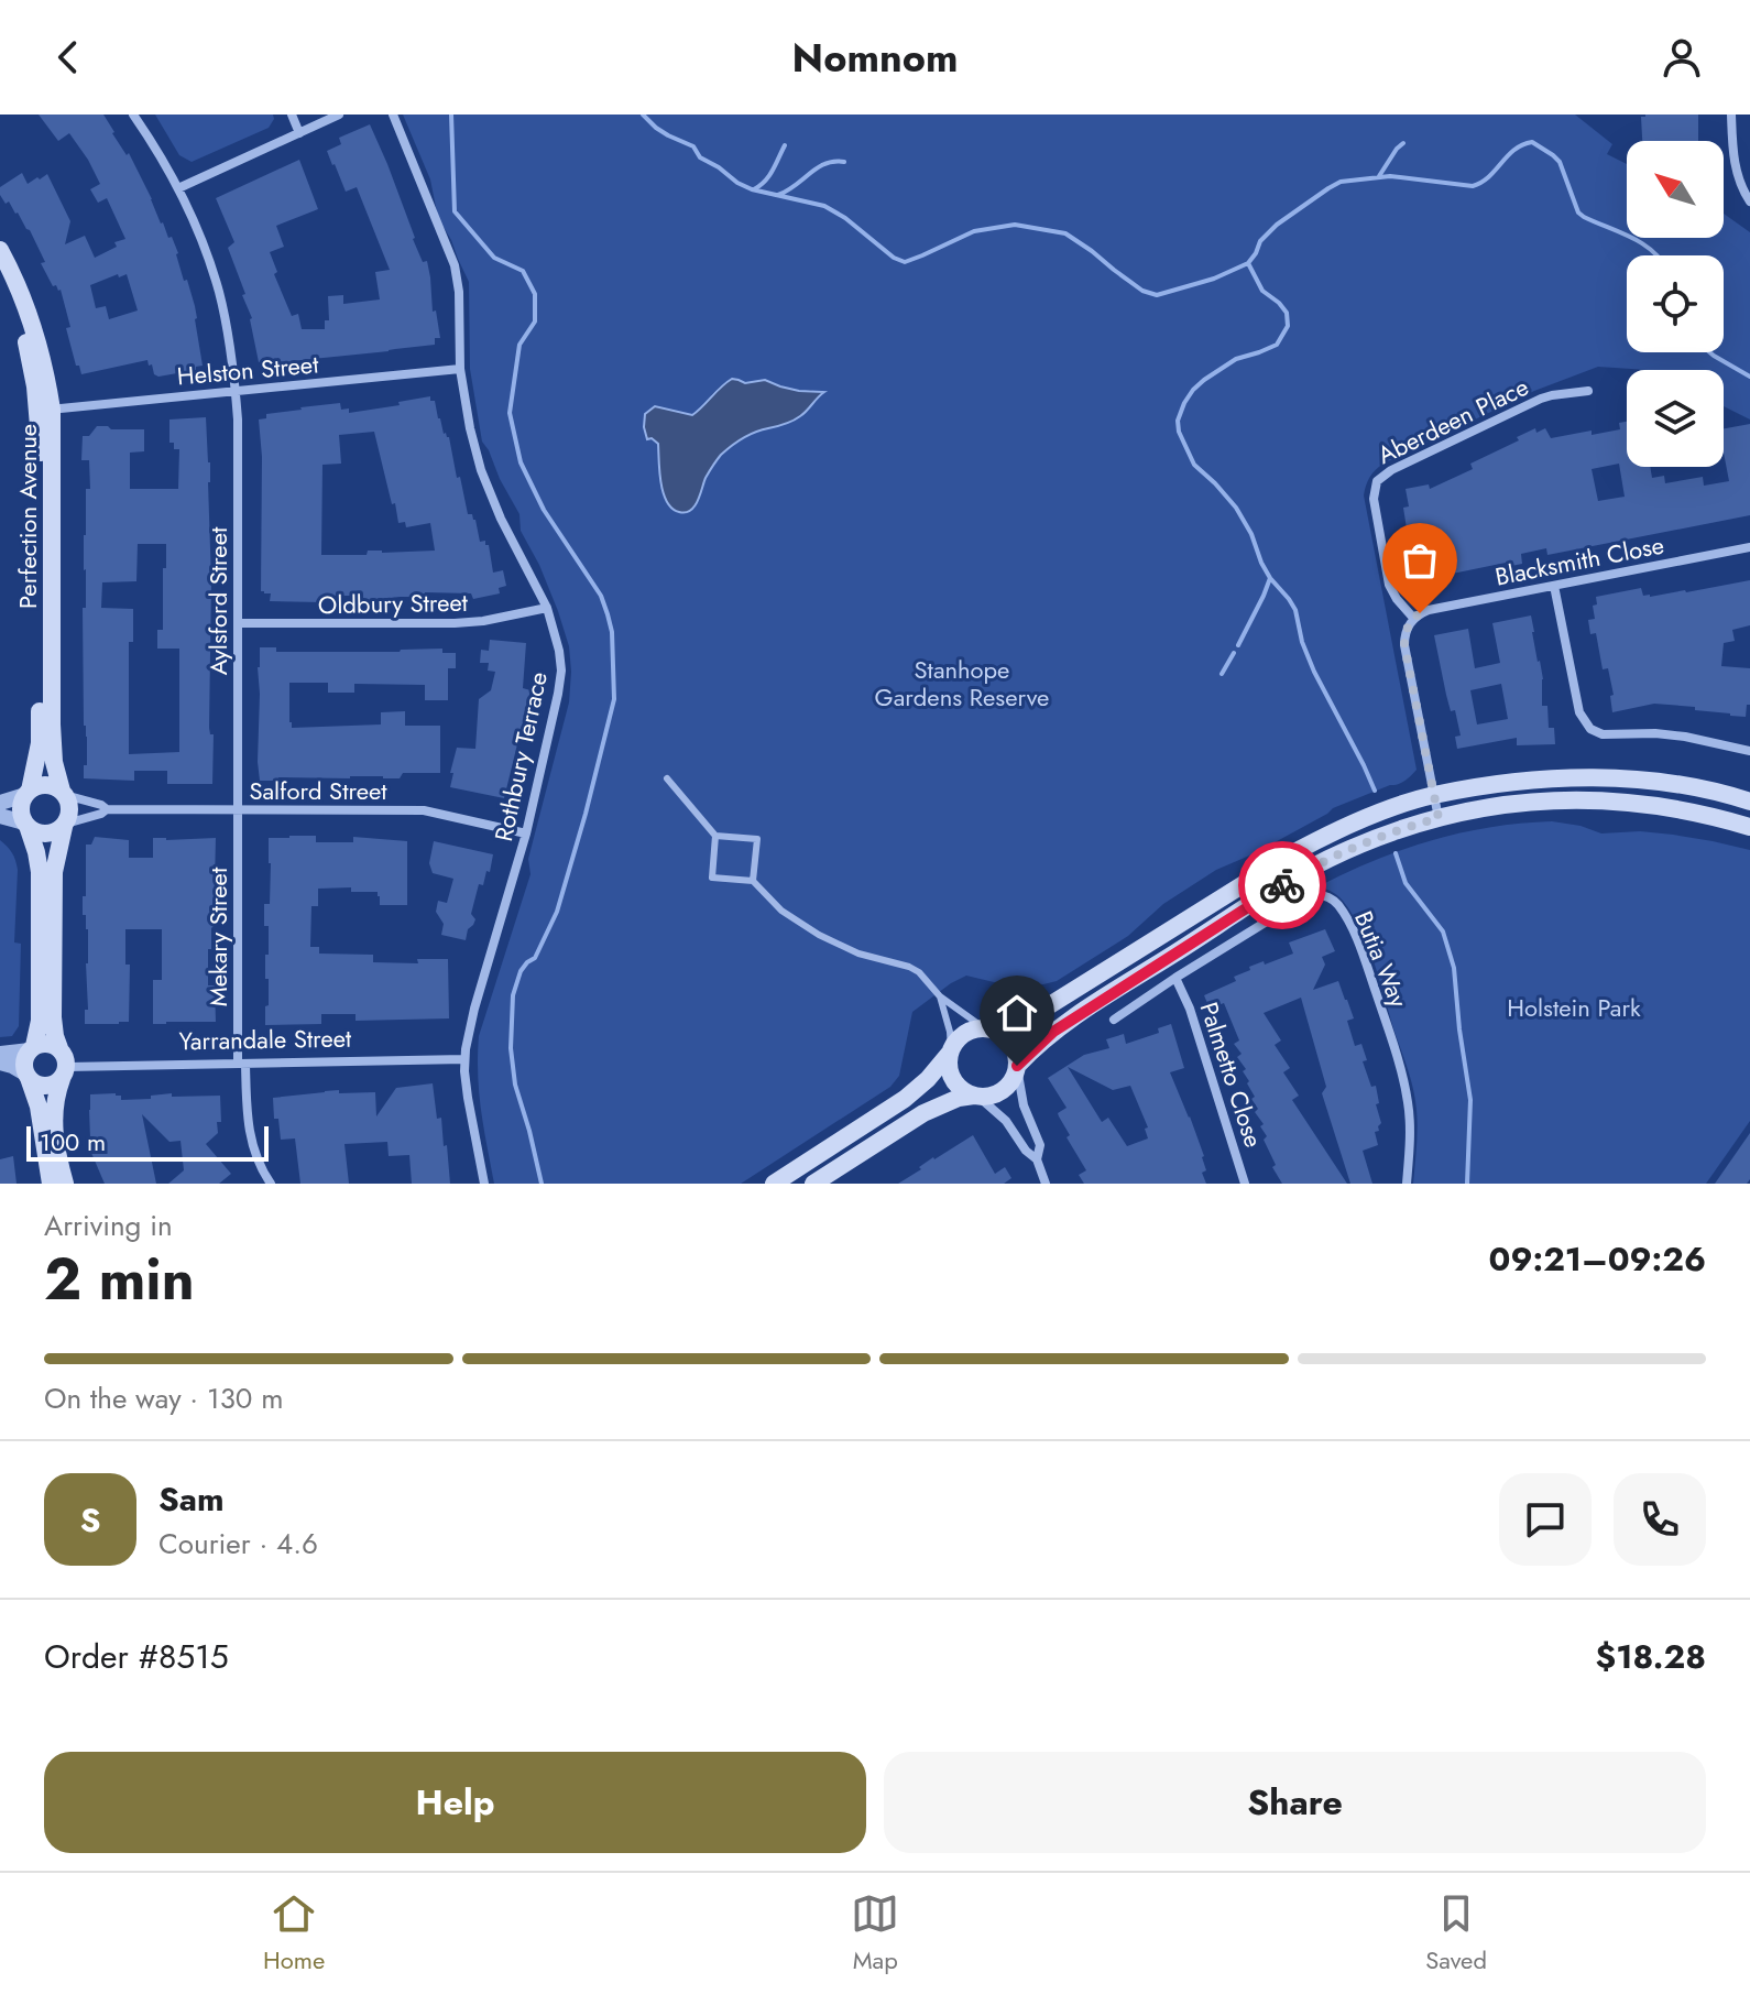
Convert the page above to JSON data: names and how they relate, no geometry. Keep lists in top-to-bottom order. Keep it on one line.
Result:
{"streets":{"main road":["Perfection Avenue"],"street":["Helston Street","Aberdeen Place","Blacksmith Close","Aylsford Street","Oldbury Street","Rothbury Terrace","Salford Street","Mekary Street","Butia Way","Yarrandale Street","Palmetto Close"]},"crossings":[["Helston Street","Perfection Avenue"],["Helston Street","Aylsford Street"],["Helston Street","Rothbury Terrace"],["Aberdeen Place","Blacksmith Close"],["Perfection Avenue","Salford Street"],["Aylsford Street","Oldbury Street"],["Aylsford Street","Salford Street"],["Aylsford Street","Mekary Street"],["Oldbury Street","Rothbury Terrace"],["Rothbury Terrace","Salford Street"],["Rothbury Terrace","Yarrandale Street"],["Salford Street","Mekary Street"],["Mekary Street","Yarrandale Street"],["Butia Way","Palmetto Close"]],"parks":["Stanhope Gardens Reserve","Holstein Park"],"scale_bar":"100 m","north":"top left","page":{"header":"Nomnom","scale":"100 m","heading":["2 min","Arriving in","09:21–09:26"],"panel":["Sam","Courier · 4.6","Order #8515","$18.28"],"bar":"On the way · 130 m","round":"S","buttons":["Help","Share"],"tabs":["Home","Map","Saved"]}}
